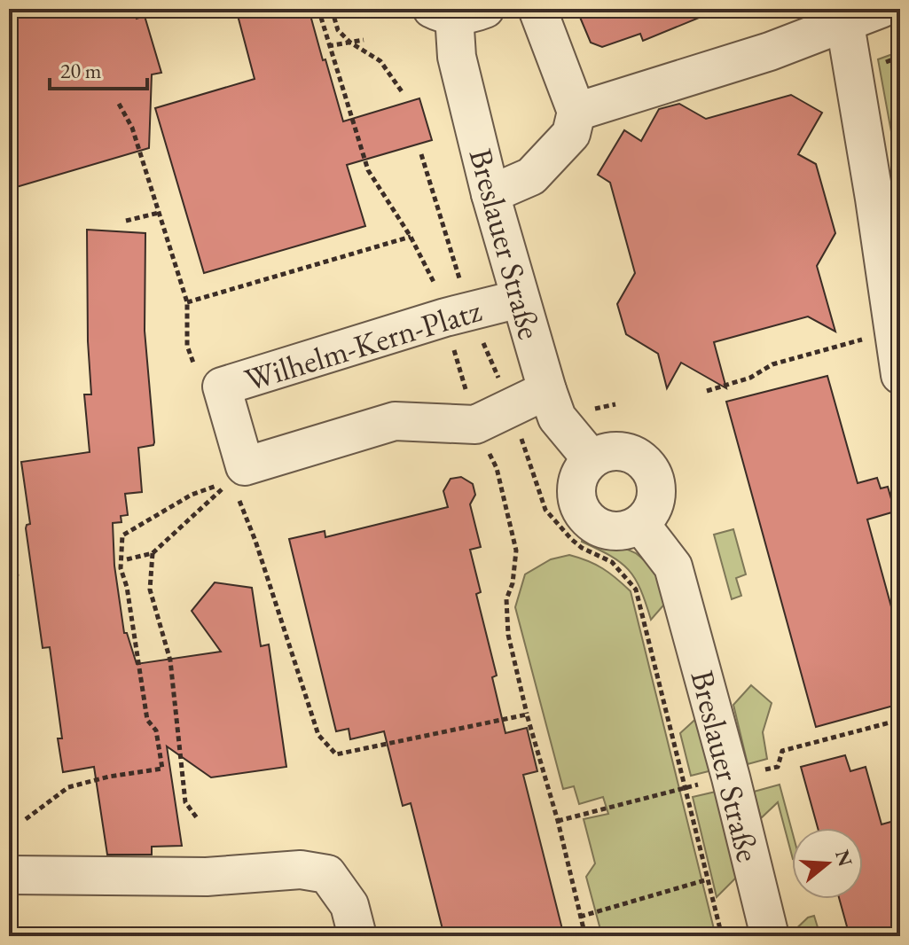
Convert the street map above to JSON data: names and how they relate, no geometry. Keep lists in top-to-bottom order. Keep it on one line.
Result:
{"streets":{"street":["Breslauer Straße","Wilhelm-Kern-Platz"]},"crossings":[["Breslauer Straße","Wilhelm-Kern-Platz"]],"scale_bar":"20 m","north":"right"}
